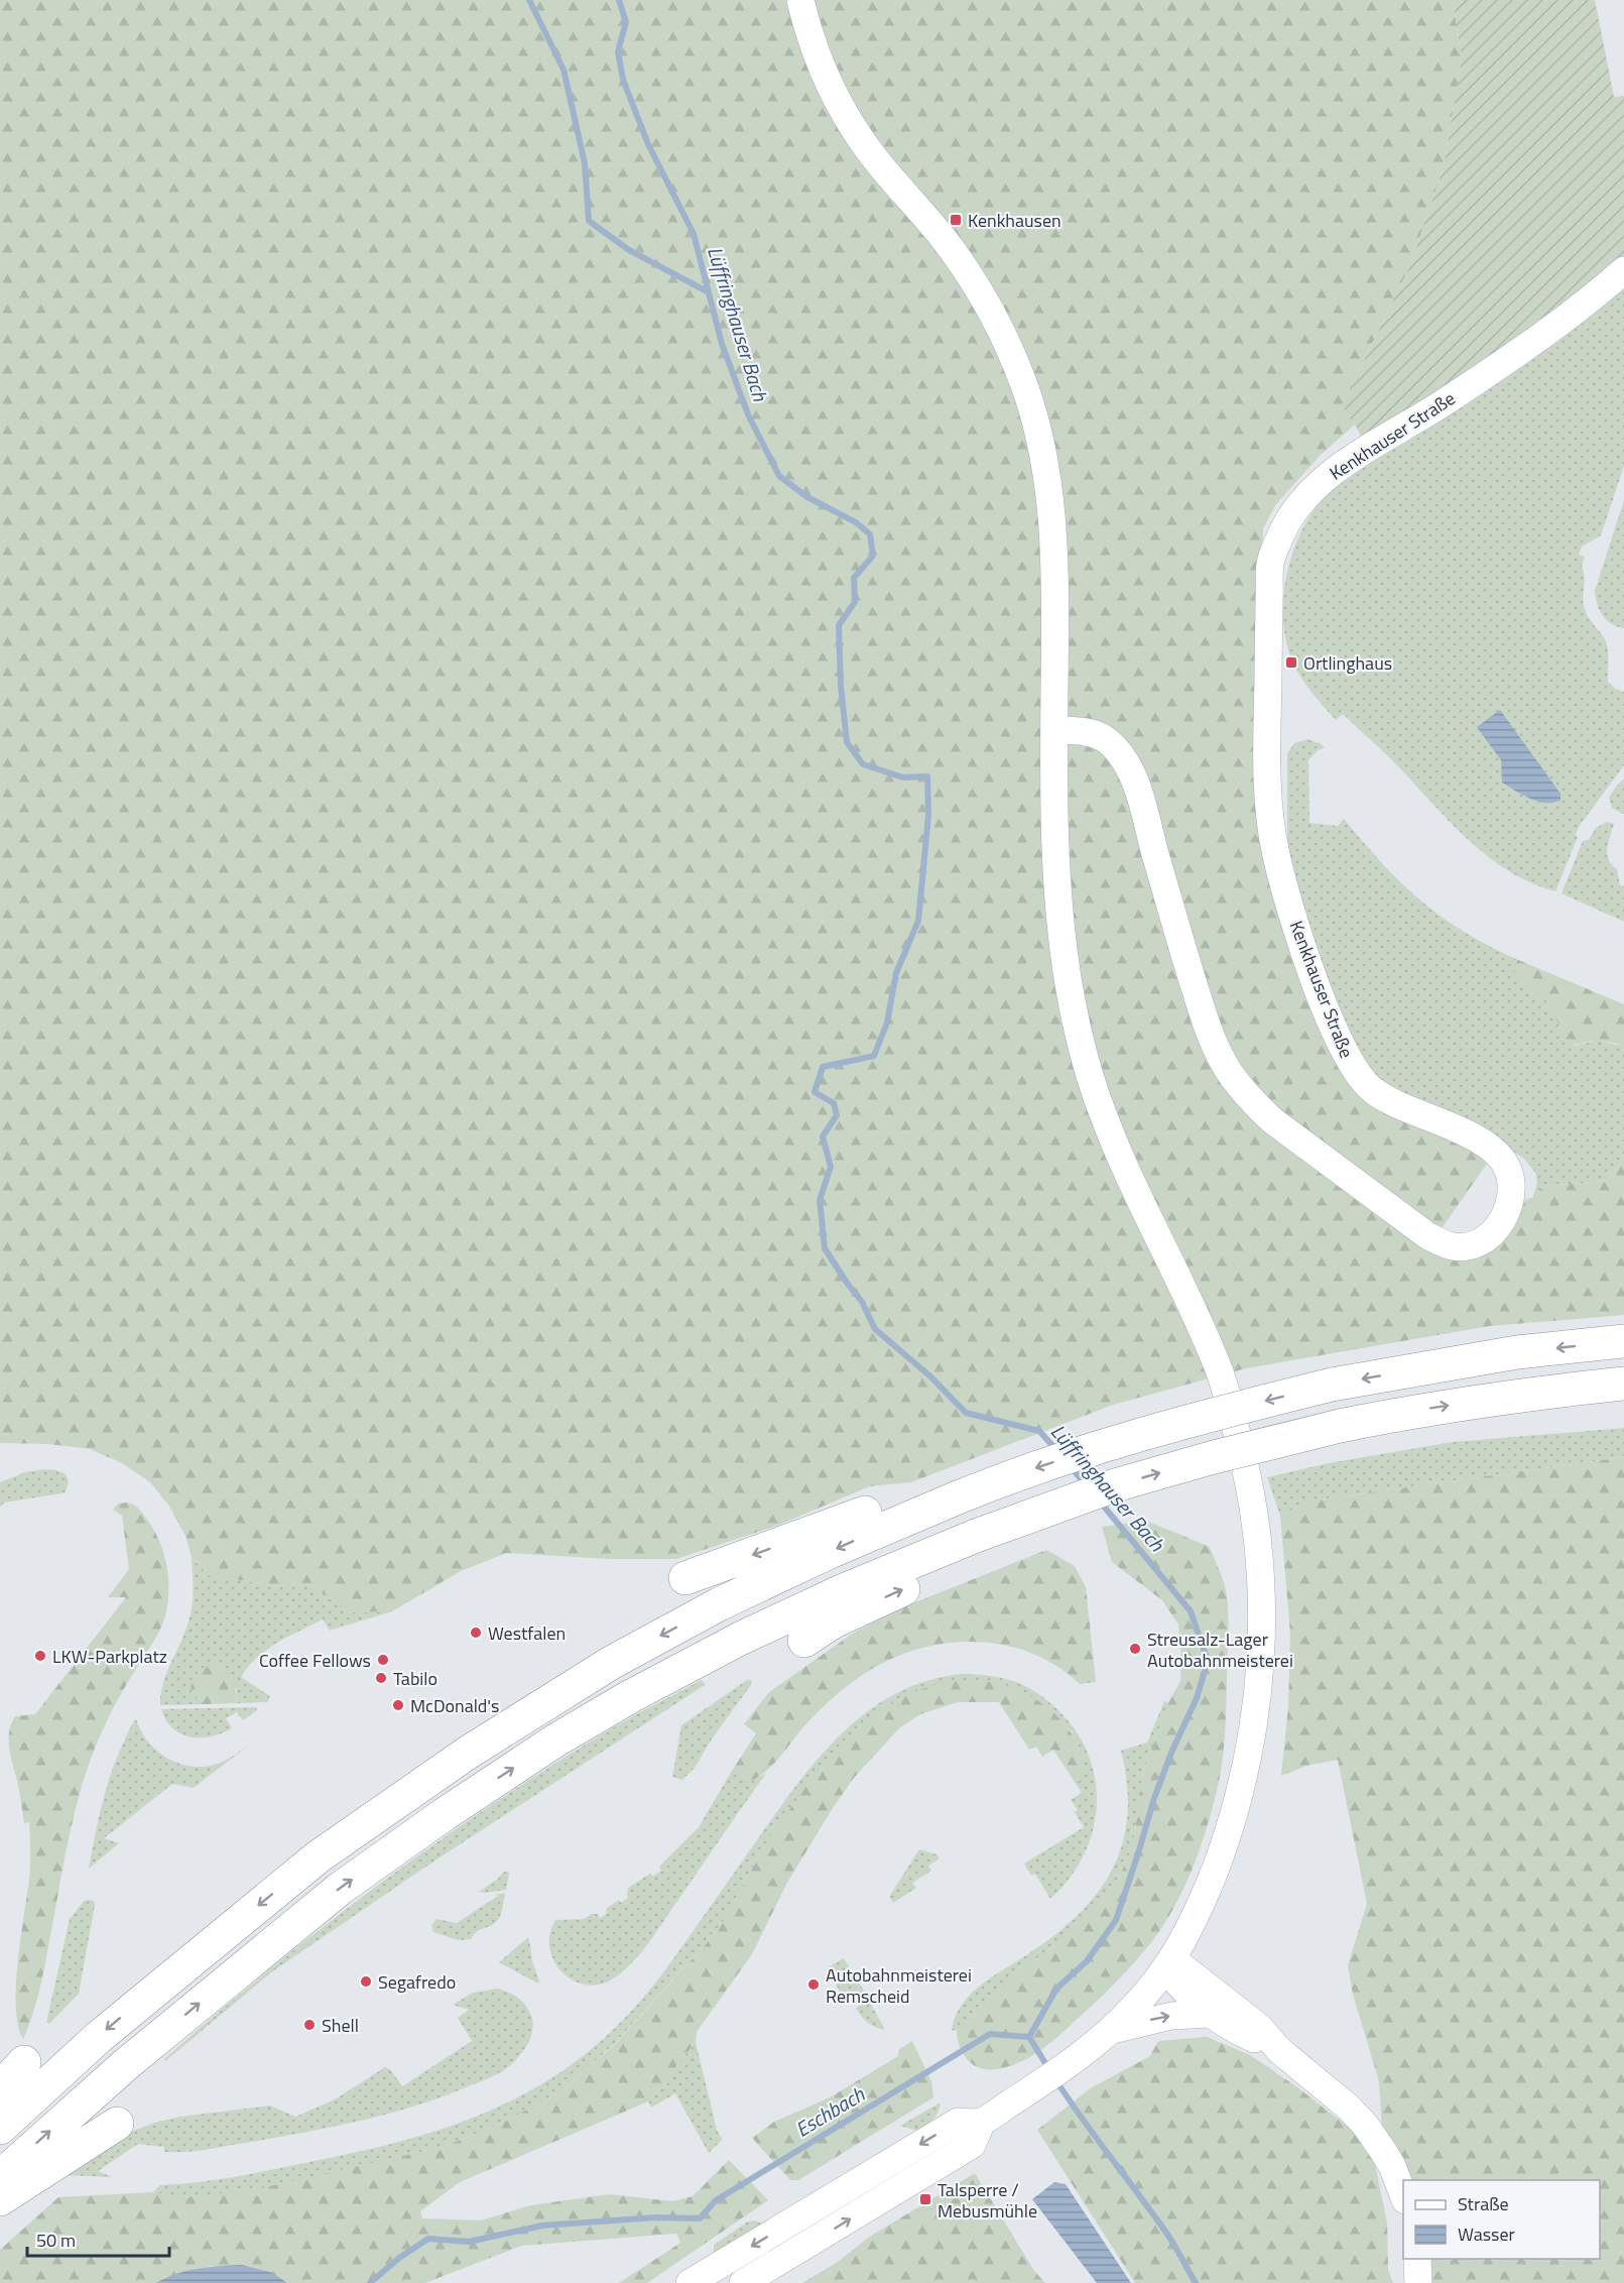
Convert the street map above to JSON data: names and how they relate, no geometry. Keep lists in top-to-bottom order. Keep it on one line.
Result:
{"streets":{"main road":["Kenkhauser Straße"]},"water":["Lüffringhauser Bach","Eschbach"],"places":{"transit":["Kenkhausen","Ortlinghaus","Talsperre / Mebusmühle"],"other":["Westfalen","Streusalz-Lager Autobahnmeisterei","LKW-Parkplatz","Coffee Fellows","Tabilo","McDonald's","Segafredo","Autobahnmeisterei Remscheid","Shell"]},"legend":["Straße","Wasser"],"scale_bar":"50 m"}
